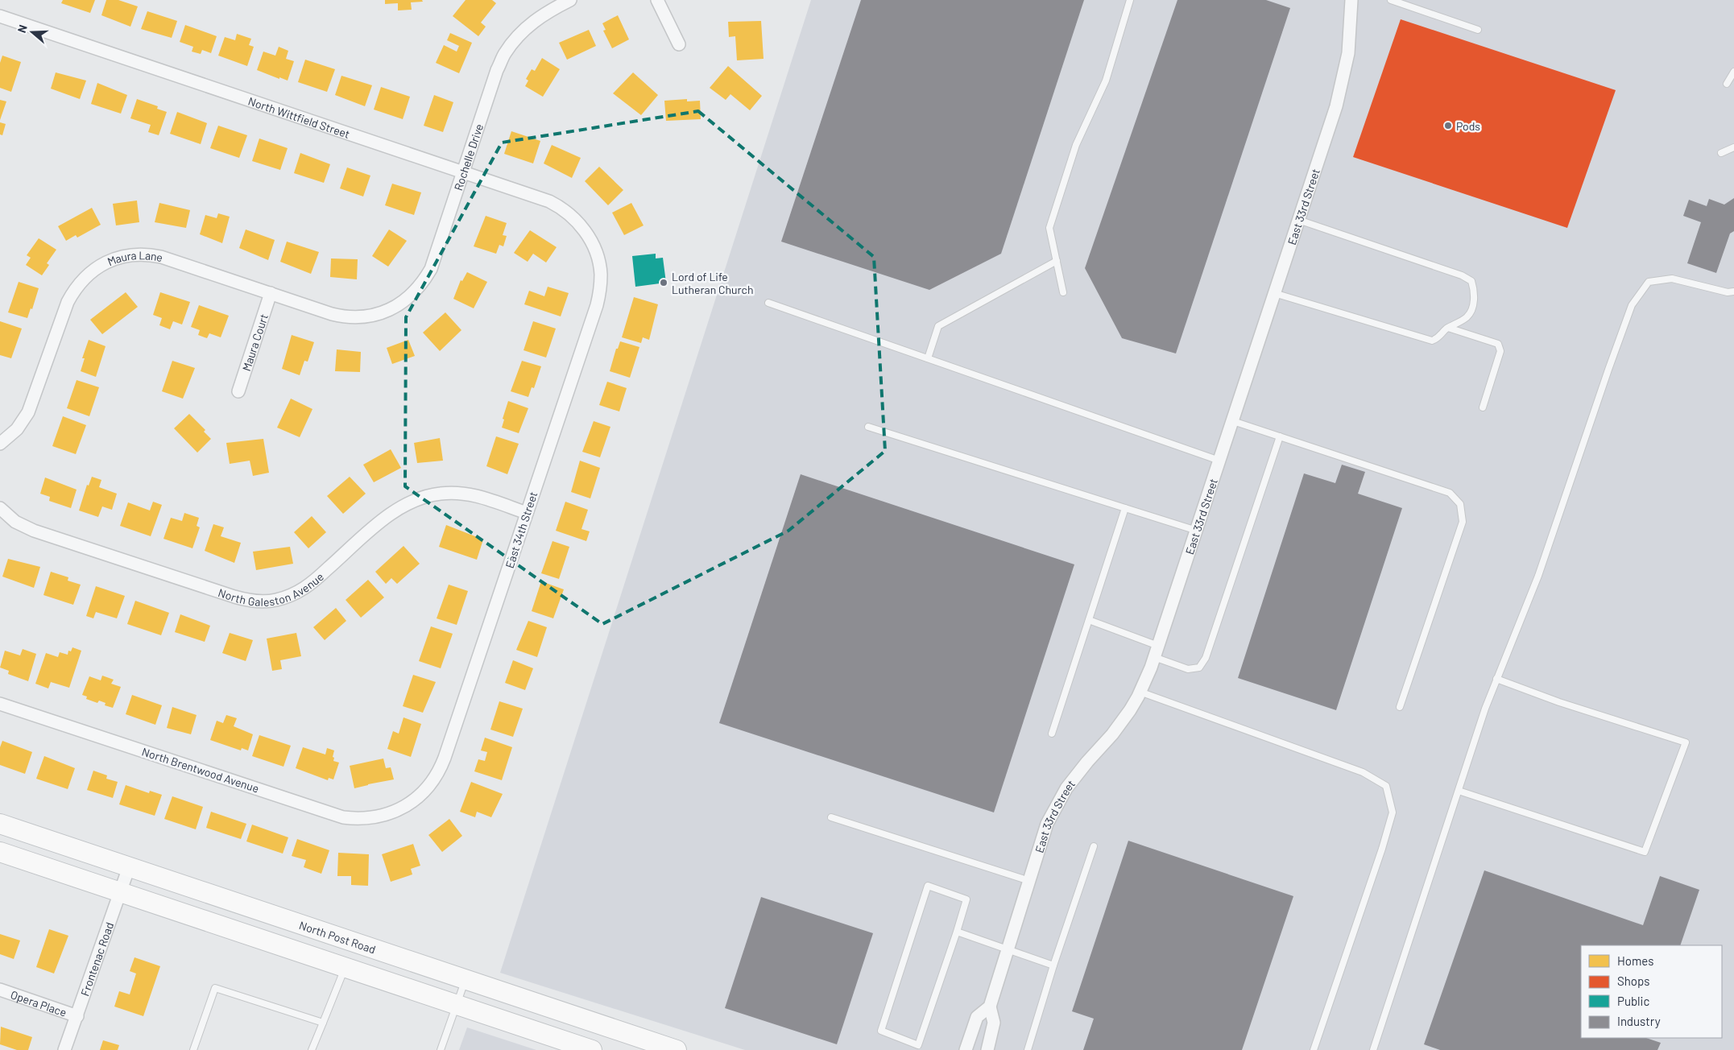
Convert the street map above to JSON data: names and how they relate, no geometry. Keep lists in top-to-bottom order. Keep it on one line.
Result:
{"streets":{"main road":["North Post Road"],"street":["North Wittfield Street","Rochelle Drive","East 33rd Street","Maura Lane","Maura Court","East 34th Street","North Galeston Avenue","North Brentwood Avenue","Frontenac Road","Opera Place"]},"crossings":[["North Wittfield Street","Rochelle Drive"],["North Wittfield Street","East 34th Street"],["Rochelle Drive","Maura Lane"],["Maura Lane","Maura Court"],["East 34th Street","North Galeston Avenue"],["East 34th Street","North Brentwood Avenue"],["North Post Road","Frontenac Road"],["Frontenac Road","Opera Place"]],"places":["Pods","Lord of Life Lutheran Church"],"legend":["Homes","Shops","Public","Industry"],"north":"left"}
